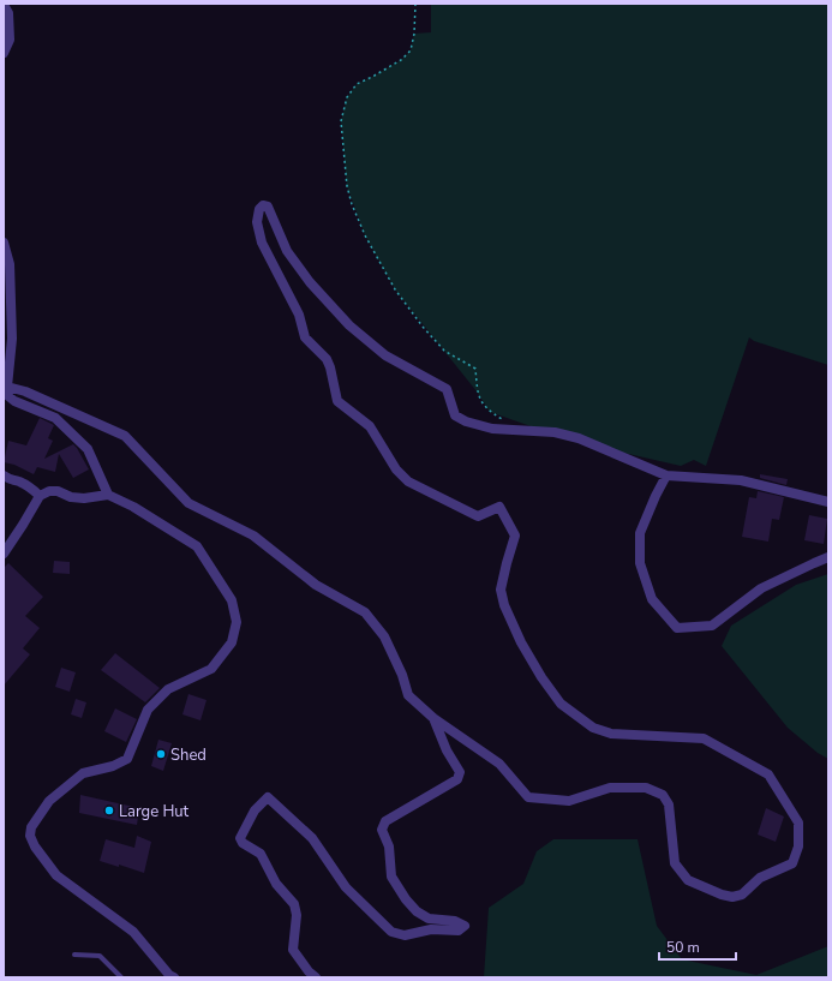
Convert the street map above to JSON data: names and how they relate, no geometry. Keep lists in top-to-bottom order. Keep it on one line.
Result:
{"places":["Shed","Large Hut"],"scale_bar":"50 m"}
